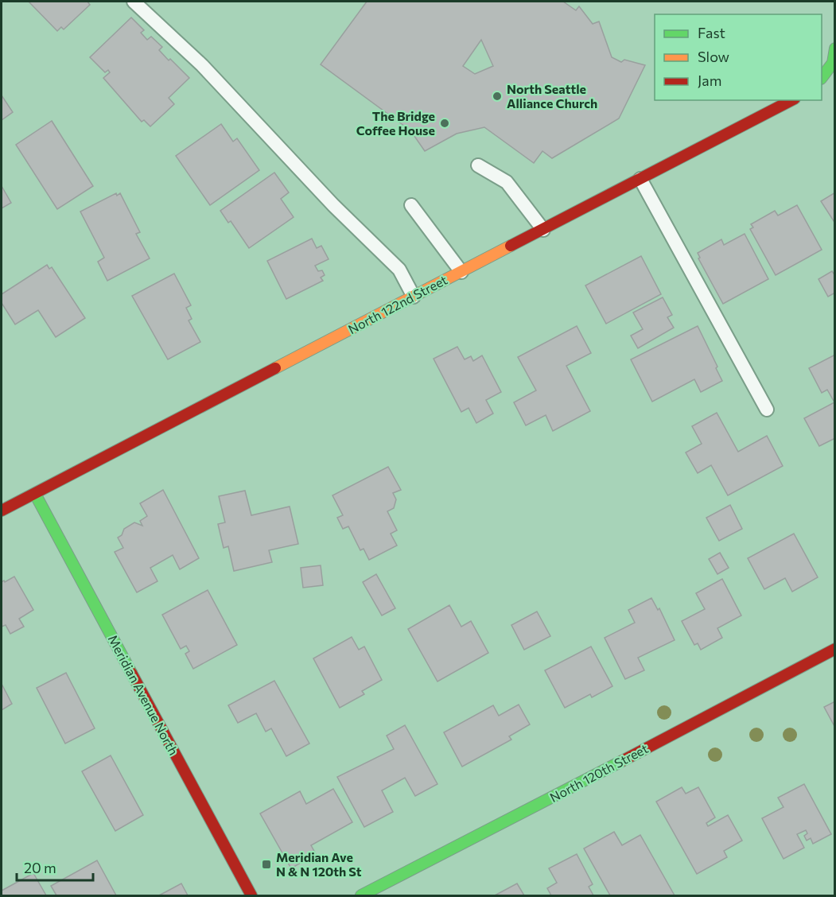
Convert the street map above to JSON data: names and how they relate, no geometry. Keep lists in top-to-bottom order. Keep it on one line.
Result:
{"streets":{"street":["North 122nd Street","Meridian Avenue North","North 120th Street"]},"crossings":[["North 122nd Street","Meridian Avenue North"]],"places":{"other":["North Seattle Alliance Church","The Bridge Coffee House"],"transit":["Meridian Ave N & N 120th St"]},"legend":["Fast","Slow","Jam"],"scale_bar":"20 m"}
